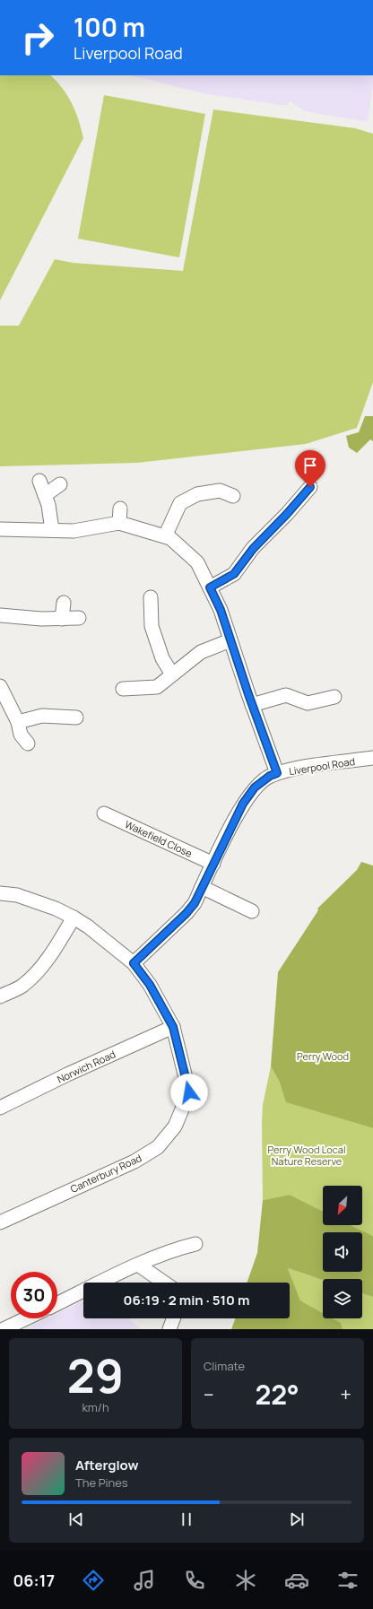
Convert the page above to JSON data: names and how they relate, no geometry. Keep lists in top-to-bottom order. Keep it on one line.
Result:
{"streets":{"street":["Liverpool Road","Wakefield Close","Norwich Road","Canterbury Road"]},"crossings":[["Liverpool Road","Wakefield Close"],["Liverpool Road","Canterbury Road"],["Norwich Road","Canterbury Road"]],"parks":["Perry Wood","Perry Wood Local Nature Reserve"],"north":"bottom left","page":{"turn":["100 m","Liverpool Road"],"limit":"30","trip":"06:19 · 2 min · 510 m","tile":[["29","km/h"],"Climate"],"heat":["−","22°","+"],"song":["Afterglow","The Pines"],"tabs":"06:17"}}
